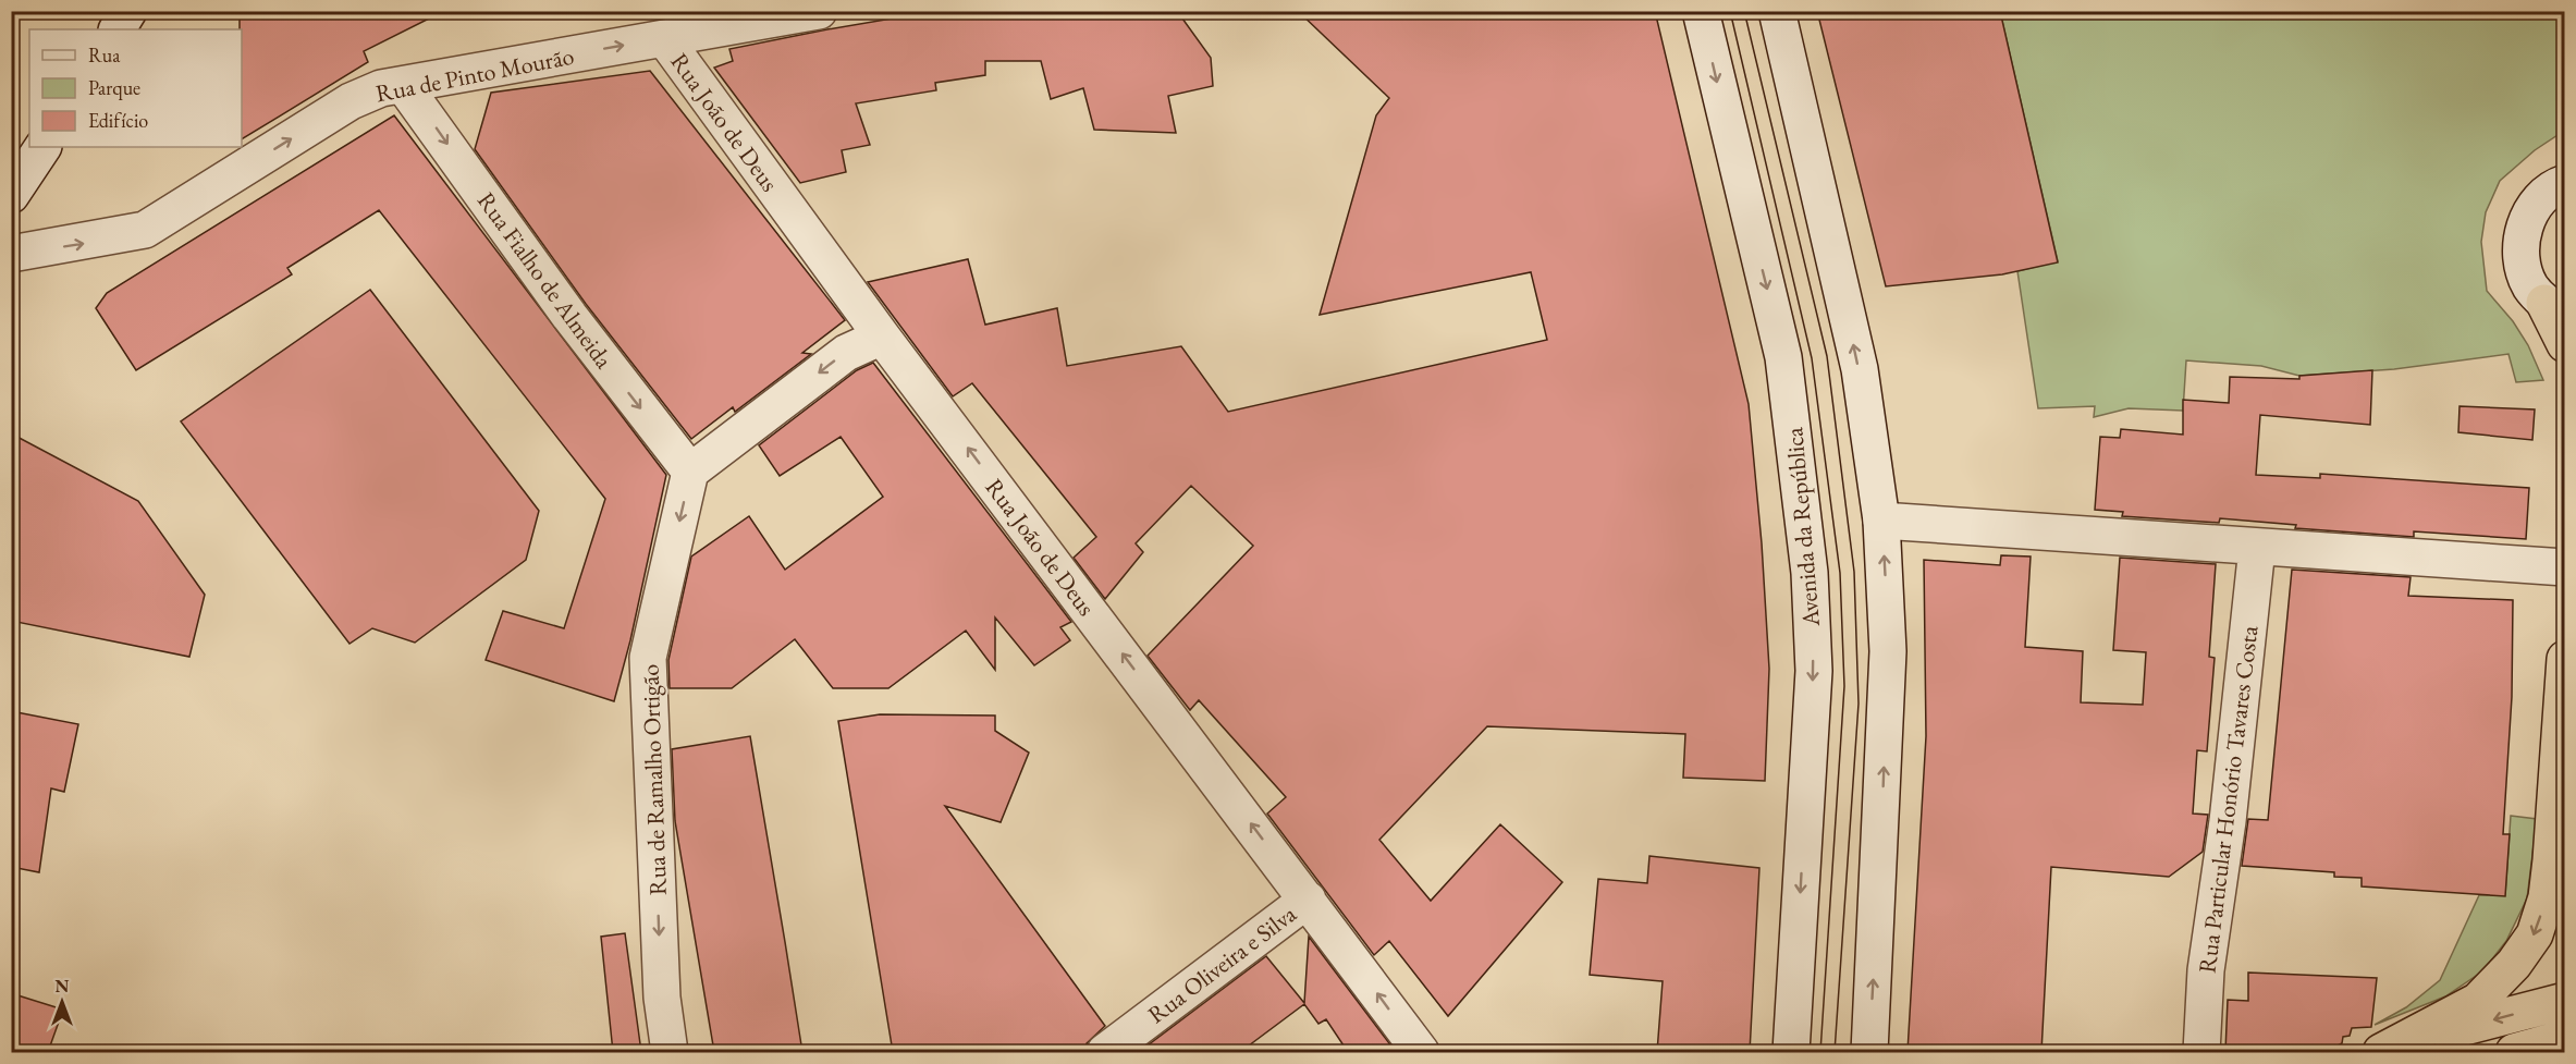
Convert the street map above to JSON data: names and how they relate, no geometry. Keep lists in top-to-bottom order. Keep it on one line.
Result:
{"streets":{"street":["Rua de Pinto Mourão","Rua João de Deus","Rua Fialho de Almeida","Avenida da República","Rua de Ramalho Ortigão","Rua Particular Honório Tavares Costa","Rua Oliveira e Silva"]},"crossings":[["Rua de Pinto Mourão","Rua João de Deus"],["Rua de Pinto Mourão","Rua Fialho de Almeida"],["Rua João de Deus","Rua Oliveira e Silva"],["Rua Fialho de Almeida","Rua de Ramalho Ortigão"]],"one_way":["Rua de Pinto Mourão","Rua João de Deus","Rua Fialho de Almeida","Rua de Ramalho Ortigão"],"legend":["Rua","Parque","Edifício"],"north":"top"}
